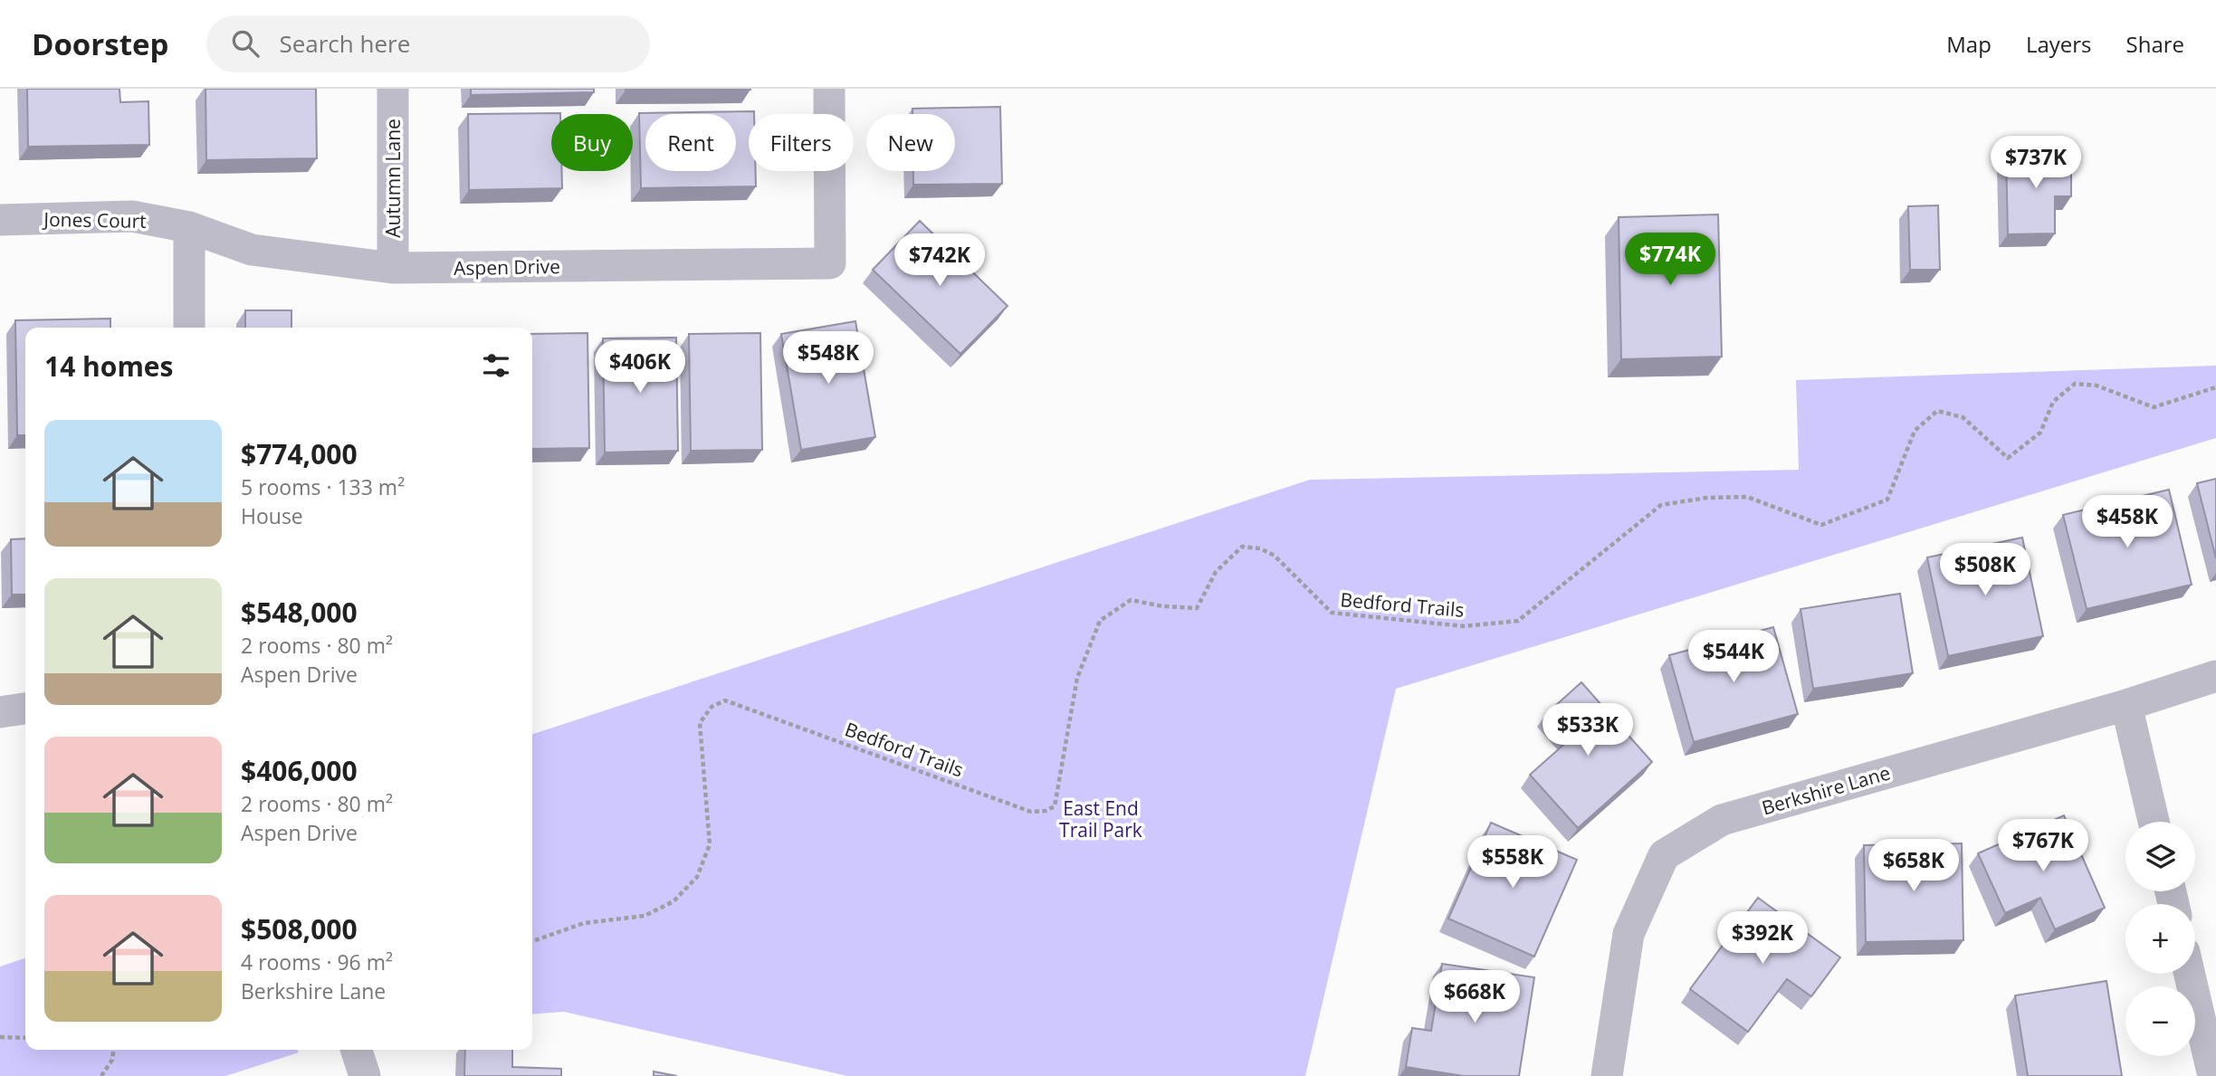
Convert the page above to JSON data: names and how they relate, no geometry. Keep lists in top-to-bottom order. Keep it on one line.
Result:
{"streets":{"street":["Autumn Lane","Jones Court","Aspen Drive","Berkshire Lane"],"path":["Bedford Trails"]},"crossings":[["Autumn Lane","Aspen Drive"],["Jones Court","Aspen Drive"]],"parks":["East End Trail Park"],"page":{"header":"Doorstep","search":"Search here","nav":["Map","Layers","Share"],"chip":["Buy","Rent","Filters","New"],"price":["$737K","$774K","$742K","$548K","$406K","$458K","$508K","$544K","$533K","$767K","$558K","$658K","$392K","$668K"],"heading":"14 homes","list":[{"name":"$774,000","note":"5 rooms · 133 m² · House"},{"name":"$548,000","note":"2 rooms · 80 m² · Aspen Drive"},{"name":"$406,000","note":"2 rooms · 80 m² · Aspen Drive"},{"name":"$508,000","note":"4 rooms · 96 m² · Berkshire Lane"}],"map_buttons":["+","−"]}}
